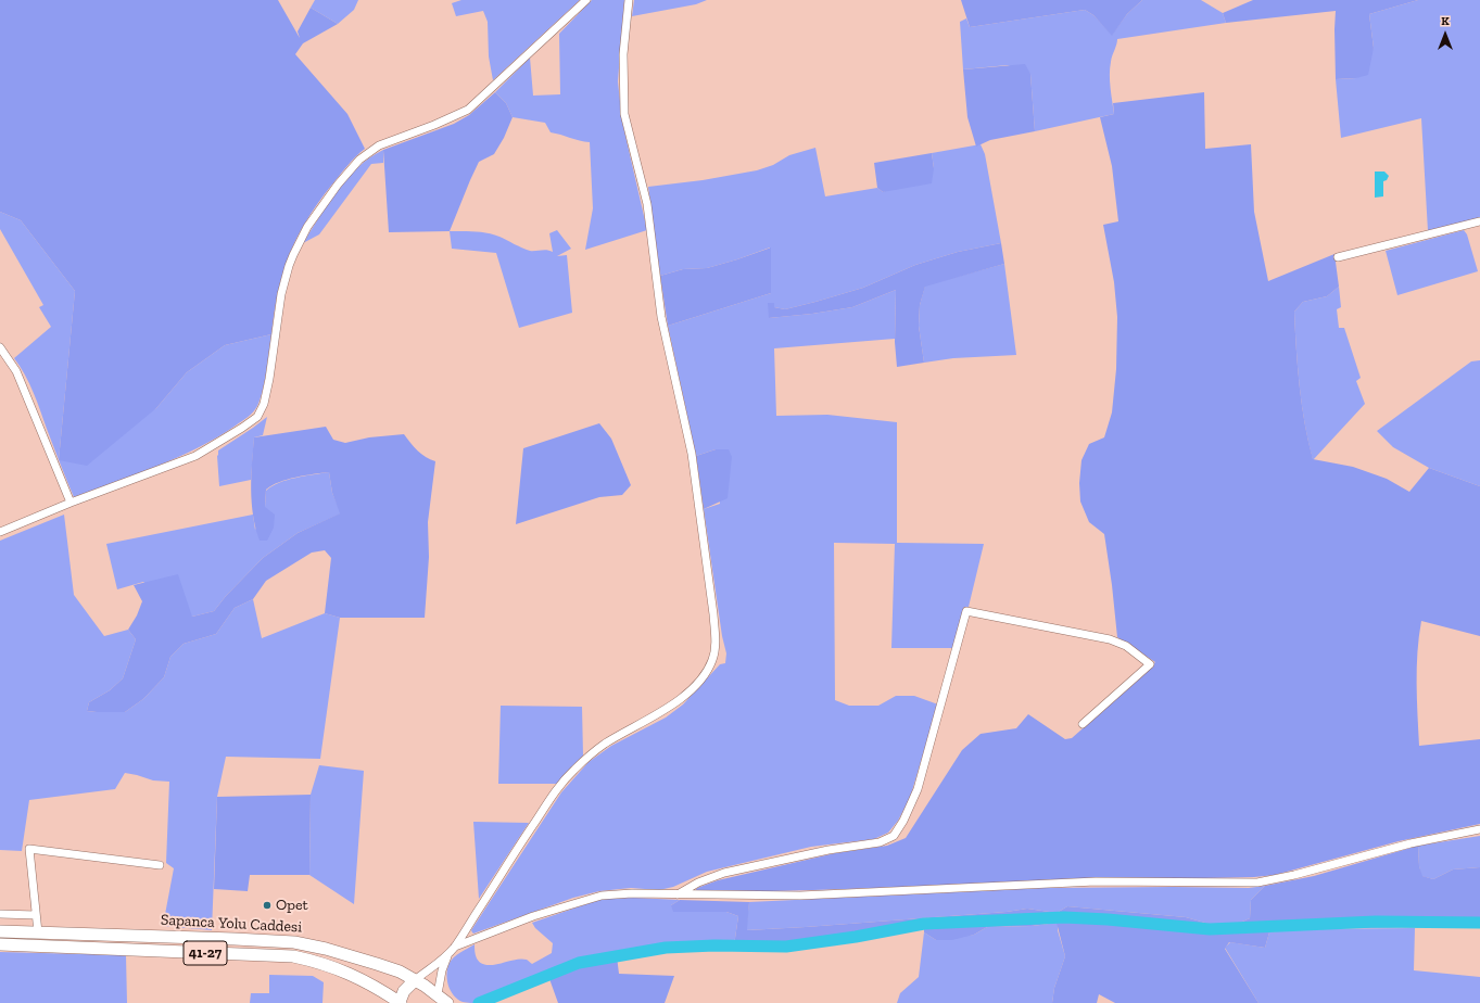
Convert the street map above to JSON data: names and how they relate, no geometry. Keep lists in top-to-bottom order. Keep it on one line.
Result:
{"streets":{"highway":["Sapanca Yolu Caddesi","41-27"]},"places":["Opet"],"north":"top"}
